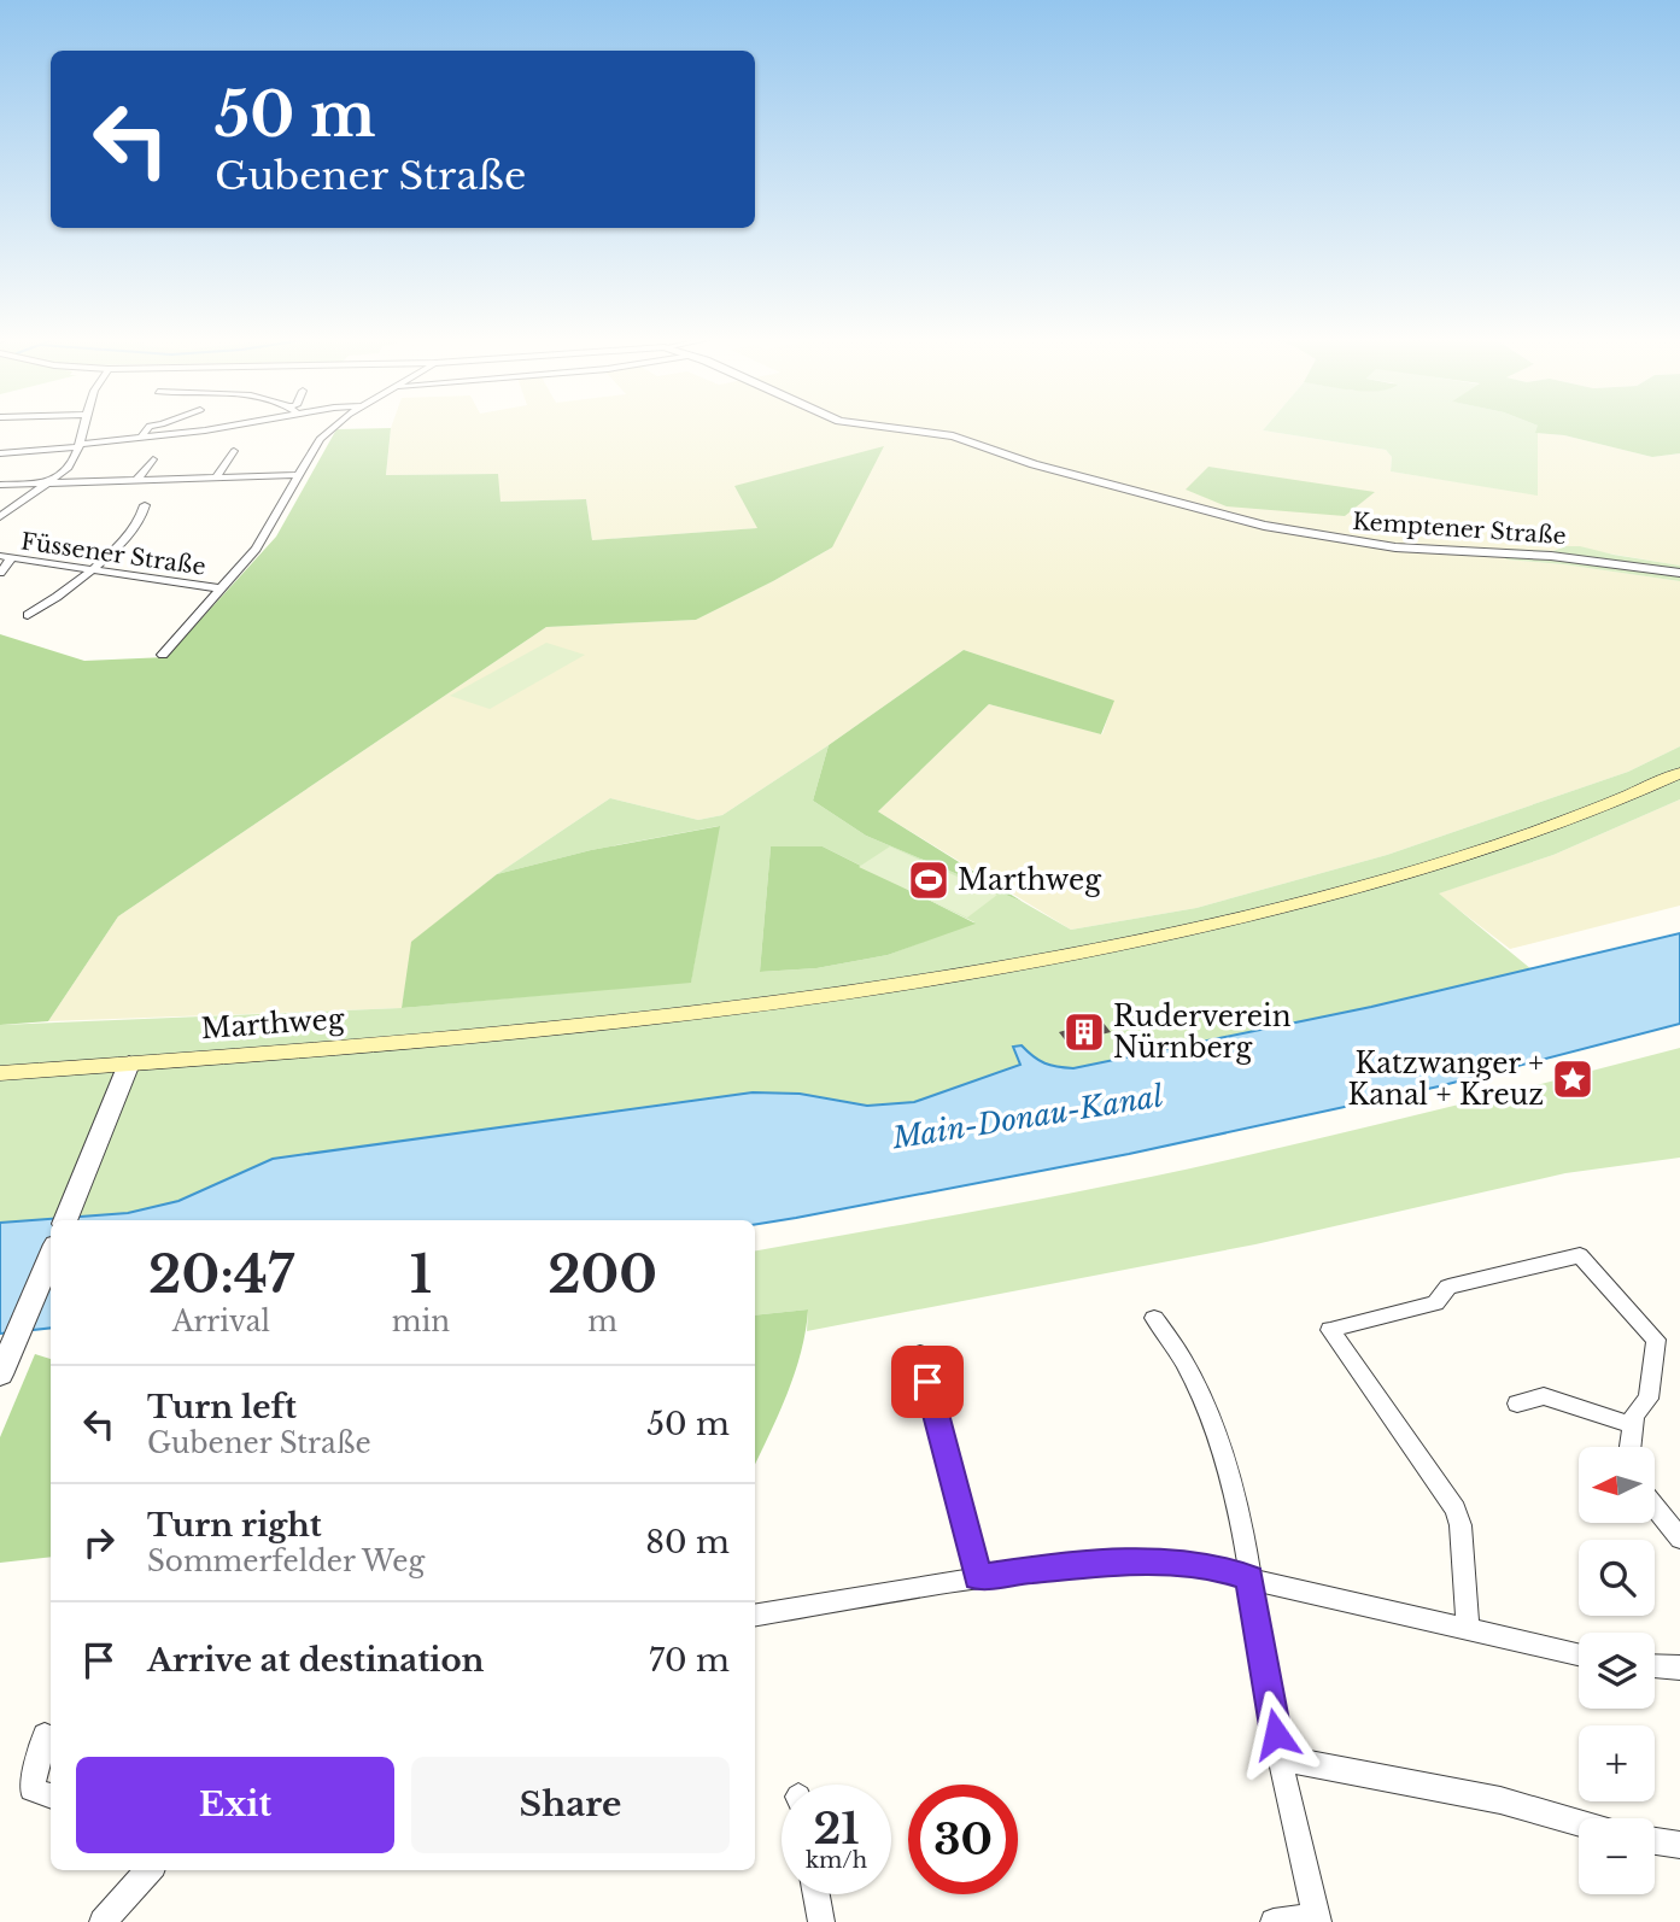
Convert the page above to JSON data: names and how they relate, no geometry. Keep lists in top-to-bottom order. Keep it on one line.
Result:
{"streets":{"main road":["Marthweg"],"street":["Kemptener Straße","Füssener Straße"]},"water":["Main-Donau-Kanal"],"places":{"sports":["Marthweg"],"building":["Ruderverein Nürnberg"],"place":["Katzwanger + Kanal + Kreuz"]},"north":"left","page":{"turn":["50 m","Gubener Straße"],"eta":["20:47","Arrival","1","min","200","m"],"list":[{"name":"Turn left","note":"Gubener Straße","value":"50 m"},{"name":"Turn right","note":"Sommerfelder Weg","value":"80 m"},{"name":"Arrive at destination","value":"70 m"}],"map_buttons":["+","−"],"buttons":["Exit","Share"],"speed":"21 km/h","limit":"30"}}
